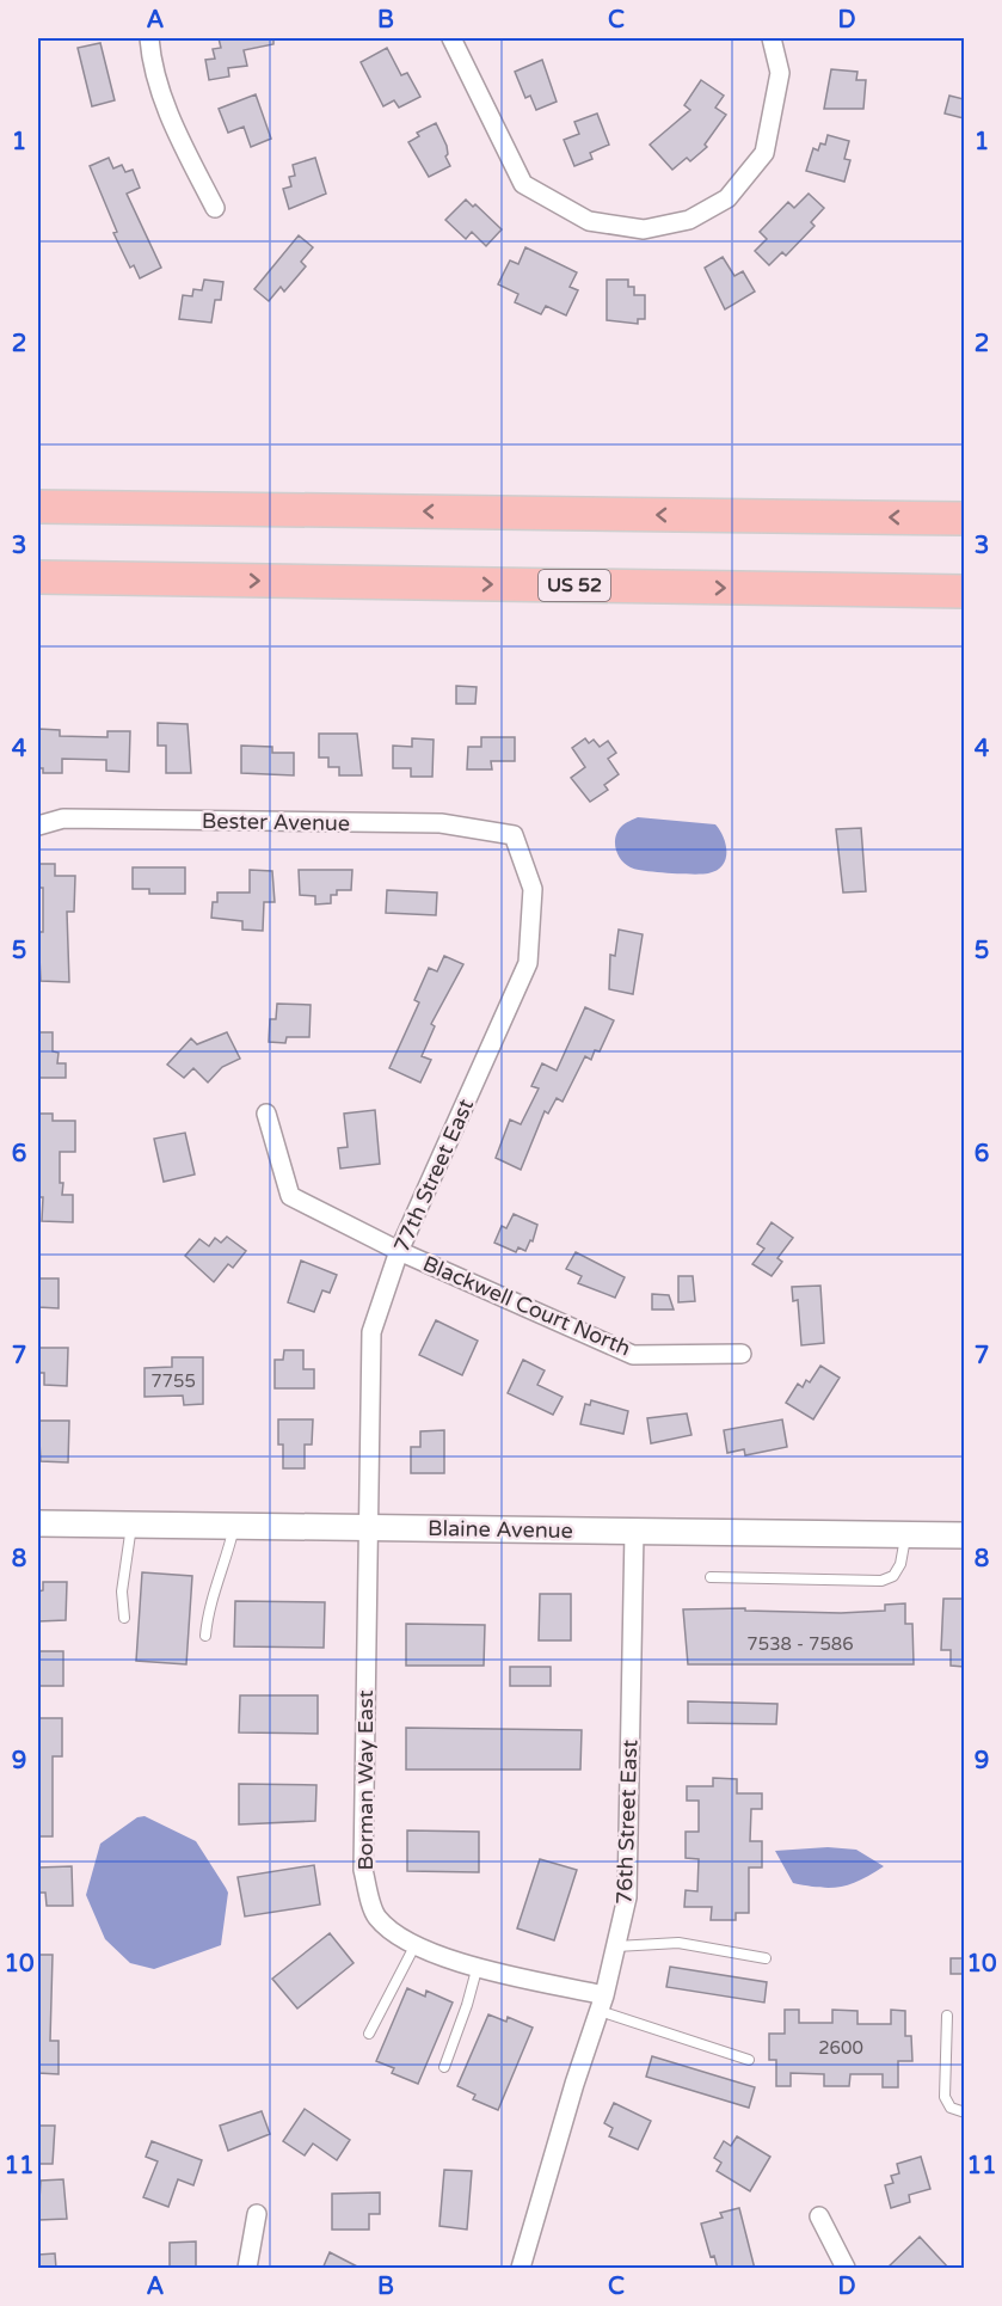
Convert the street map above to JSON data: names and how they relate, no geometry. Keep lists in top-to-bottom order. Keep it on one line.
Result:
{"streets":{"highway":["US 52"],"street":["Bester Avenue","77th Street East","Blackwell Court North","Blaine Avenue","Borman Way East","76th Street East"]},"crossings":[["Bester Avenue","77th Street East"],["77th Street East","Blackwell Court North"],["77th Street East","Blaine Avenue"],["77th Street East","Borman Way East"],["Blaine Avenue","Borman Way East"],["Blaine Avenue","76th Street East"],["Borman Way East","76th Street East"]],"house_numbers":["7755","7538 - 7586","2600"],"grid":{"columns":["A","B","C","D"],"rows":["1","2","3","4","5","6","7","8","9","10","11"]}}
